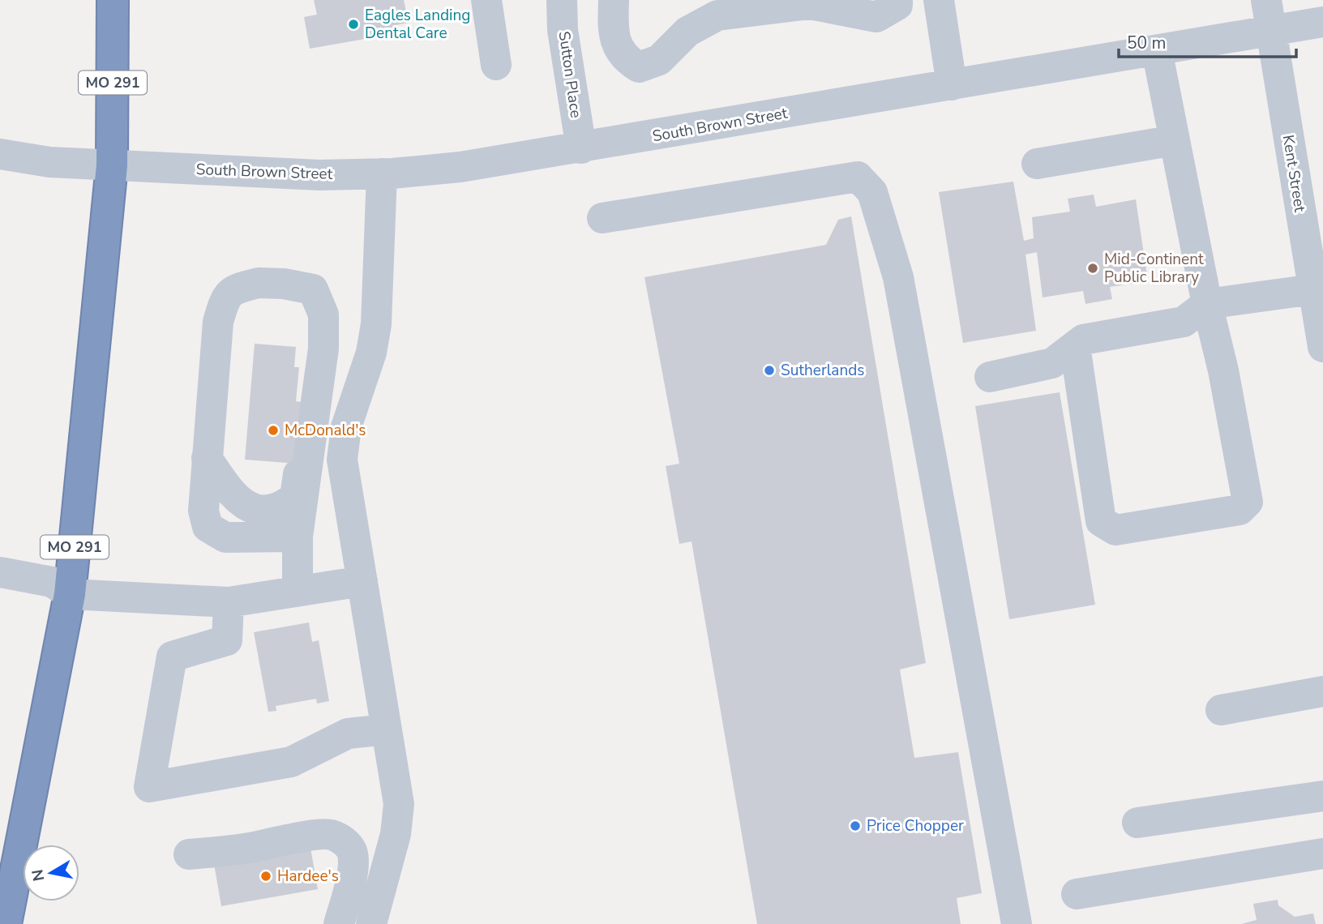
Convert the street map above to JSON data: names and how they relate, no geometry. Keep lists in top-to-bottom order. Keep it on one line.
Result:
{"streets":{"highway":["MO 291"],"street":["Sutton Place","South Brown Street","Kent Street"]},"crossings":[["Sutton Place","South Brown Street"],["MO 291","South Brown Street"],["South Brown Street","Kent Street"]],"places":["Eagles Landing Dental Care","Mid-Continent Public Library","Sutherlands","McDonald's","Price Chopper","Hardee's"],"scale_bar":"50 m","north":"left"}
